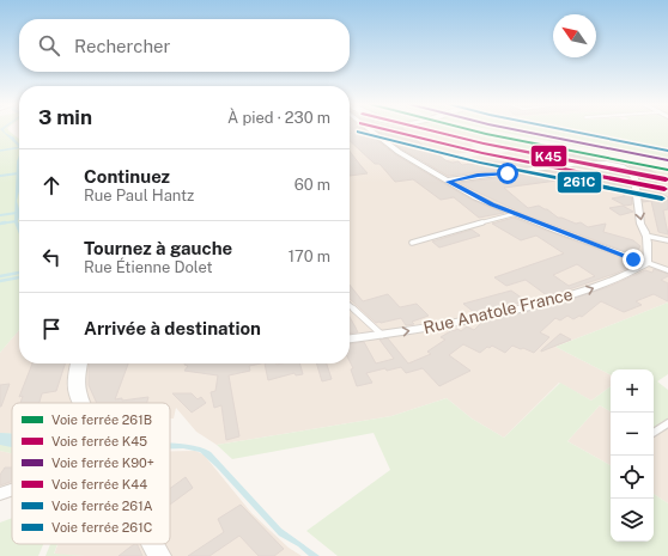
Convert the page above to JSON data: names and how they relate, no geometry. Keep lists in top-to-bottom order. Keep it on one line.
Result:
{"streets":{"street":["Rue Anatole France"]},"one_way":["Rue Anatole France"],"lines":["rail line 261B","rail line K45","rail line K90+","rail line K44","rail line 261A","rail line 261C"],"legend":["Voie ferrée 261B","Voie ferrée K45","Voie ferrée K90+","Voie ferrée K44","Voie ferrée 261A","Voie ferrée 261C"],"north":"top left","page":{"search":"Rechercher","heading":["3 min","À pied · 230 m"],"list":[["Continuez","Rue Paul Hantz","60 m"],["Tournez à gauche","Rue Étienne Dolet","170 m"],"Arrivée à destination"],"map_buttons":["+","−"]}}
